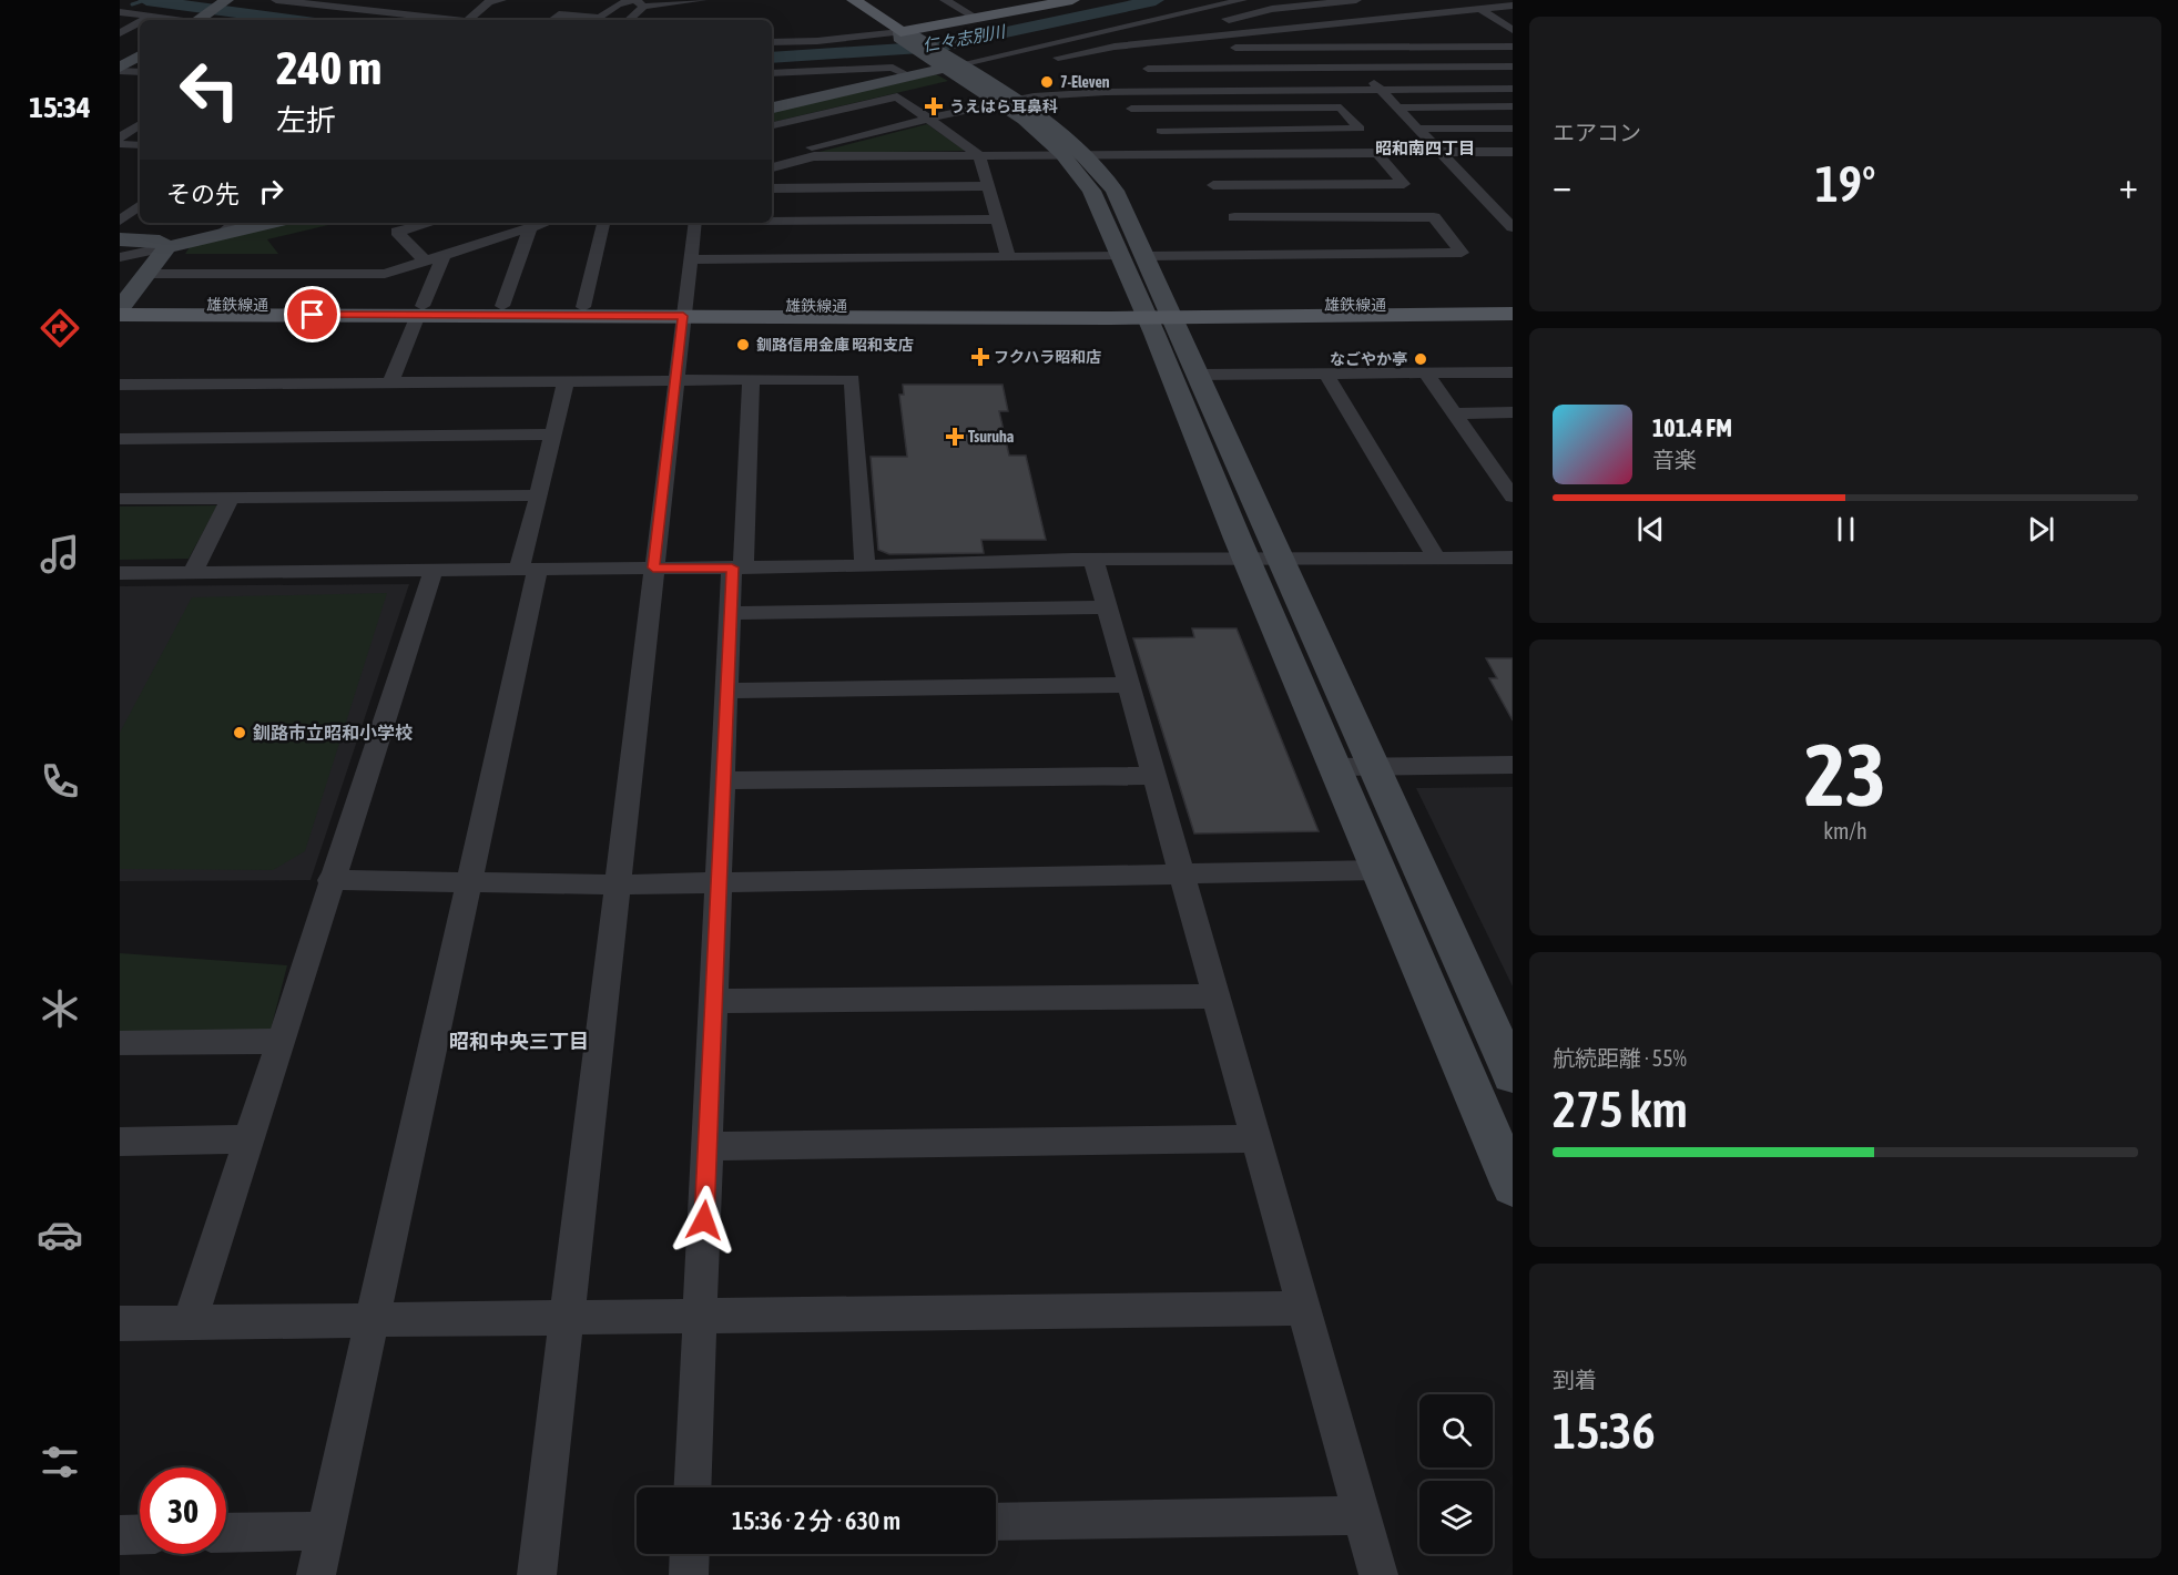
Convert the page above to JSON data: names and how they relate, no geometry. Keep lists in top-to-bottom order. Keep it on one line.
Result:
{"streets":{"main road":["雄鉄線通"]},"districts":["昭和南四丁目","昭和中央三丁目"],"water":["仁々志別川"],"places":{"other":["7-Eleven","釧路信用金庫 昭和支店","なごやか亭","釧路市立昭和小学校"],"health":["うえはら耳鼻科","フクハラ昭和店","Tsuruha"]},"page":{"tabs":"15:34","tile":["エアコン",["23","km/h"],["航続距離 · 55%","275 km"],["到着","15:36"]],"turn":["240 m","左折"],"heat":["−","19°","+"],"then":"その先","song":["101.4 FM","音楽"],"limit":"30","trip":"15:36 · 2 分 · 630 m"}}
